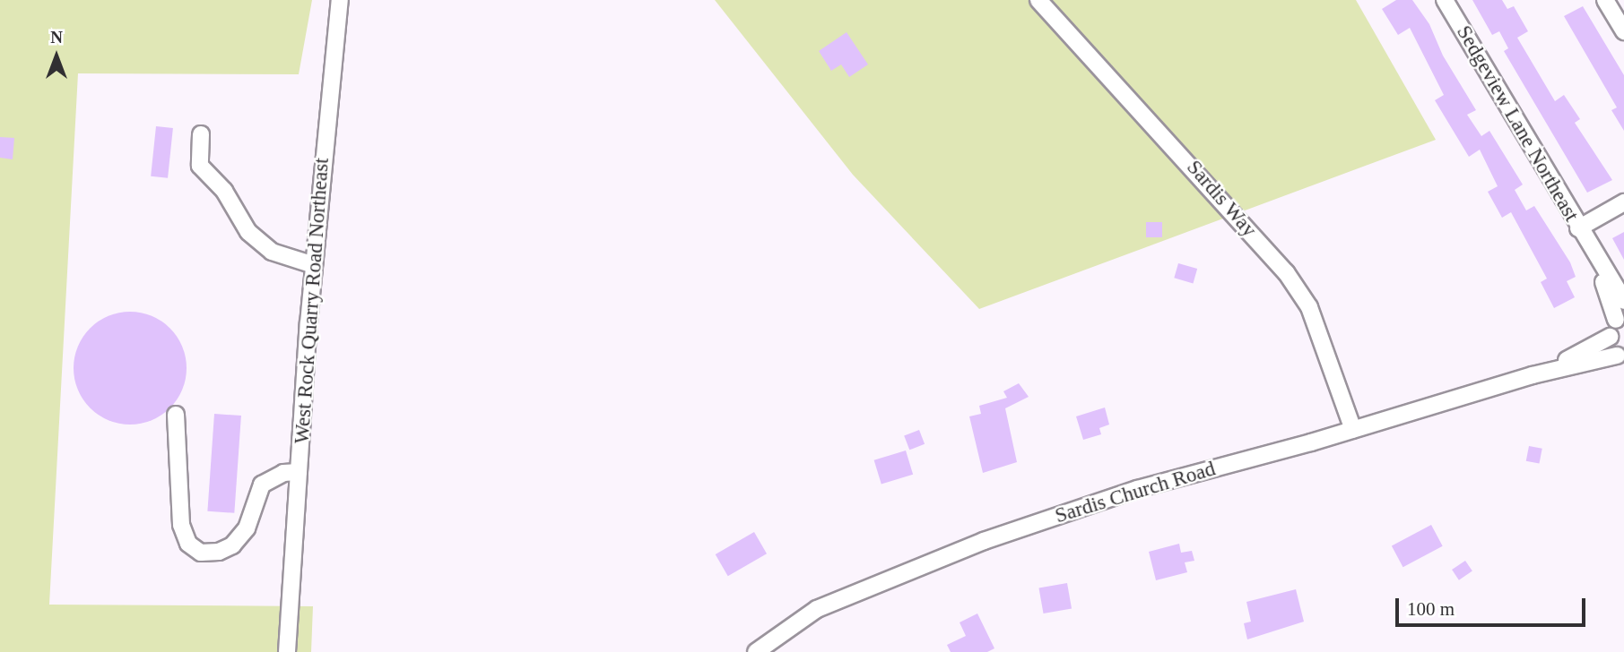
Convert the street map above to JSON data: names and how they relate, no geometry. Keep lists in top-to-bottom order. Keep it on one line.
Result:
{"streets":{"street":["Sedgeview Lane Northeast","Sardis Way","West Rock Quarry Road Northeast","Sardis Church Road"]},"crossings":[["Sardis Way","Sardis Church Road"]],"scale_bar":"100 m","north":"top"}
